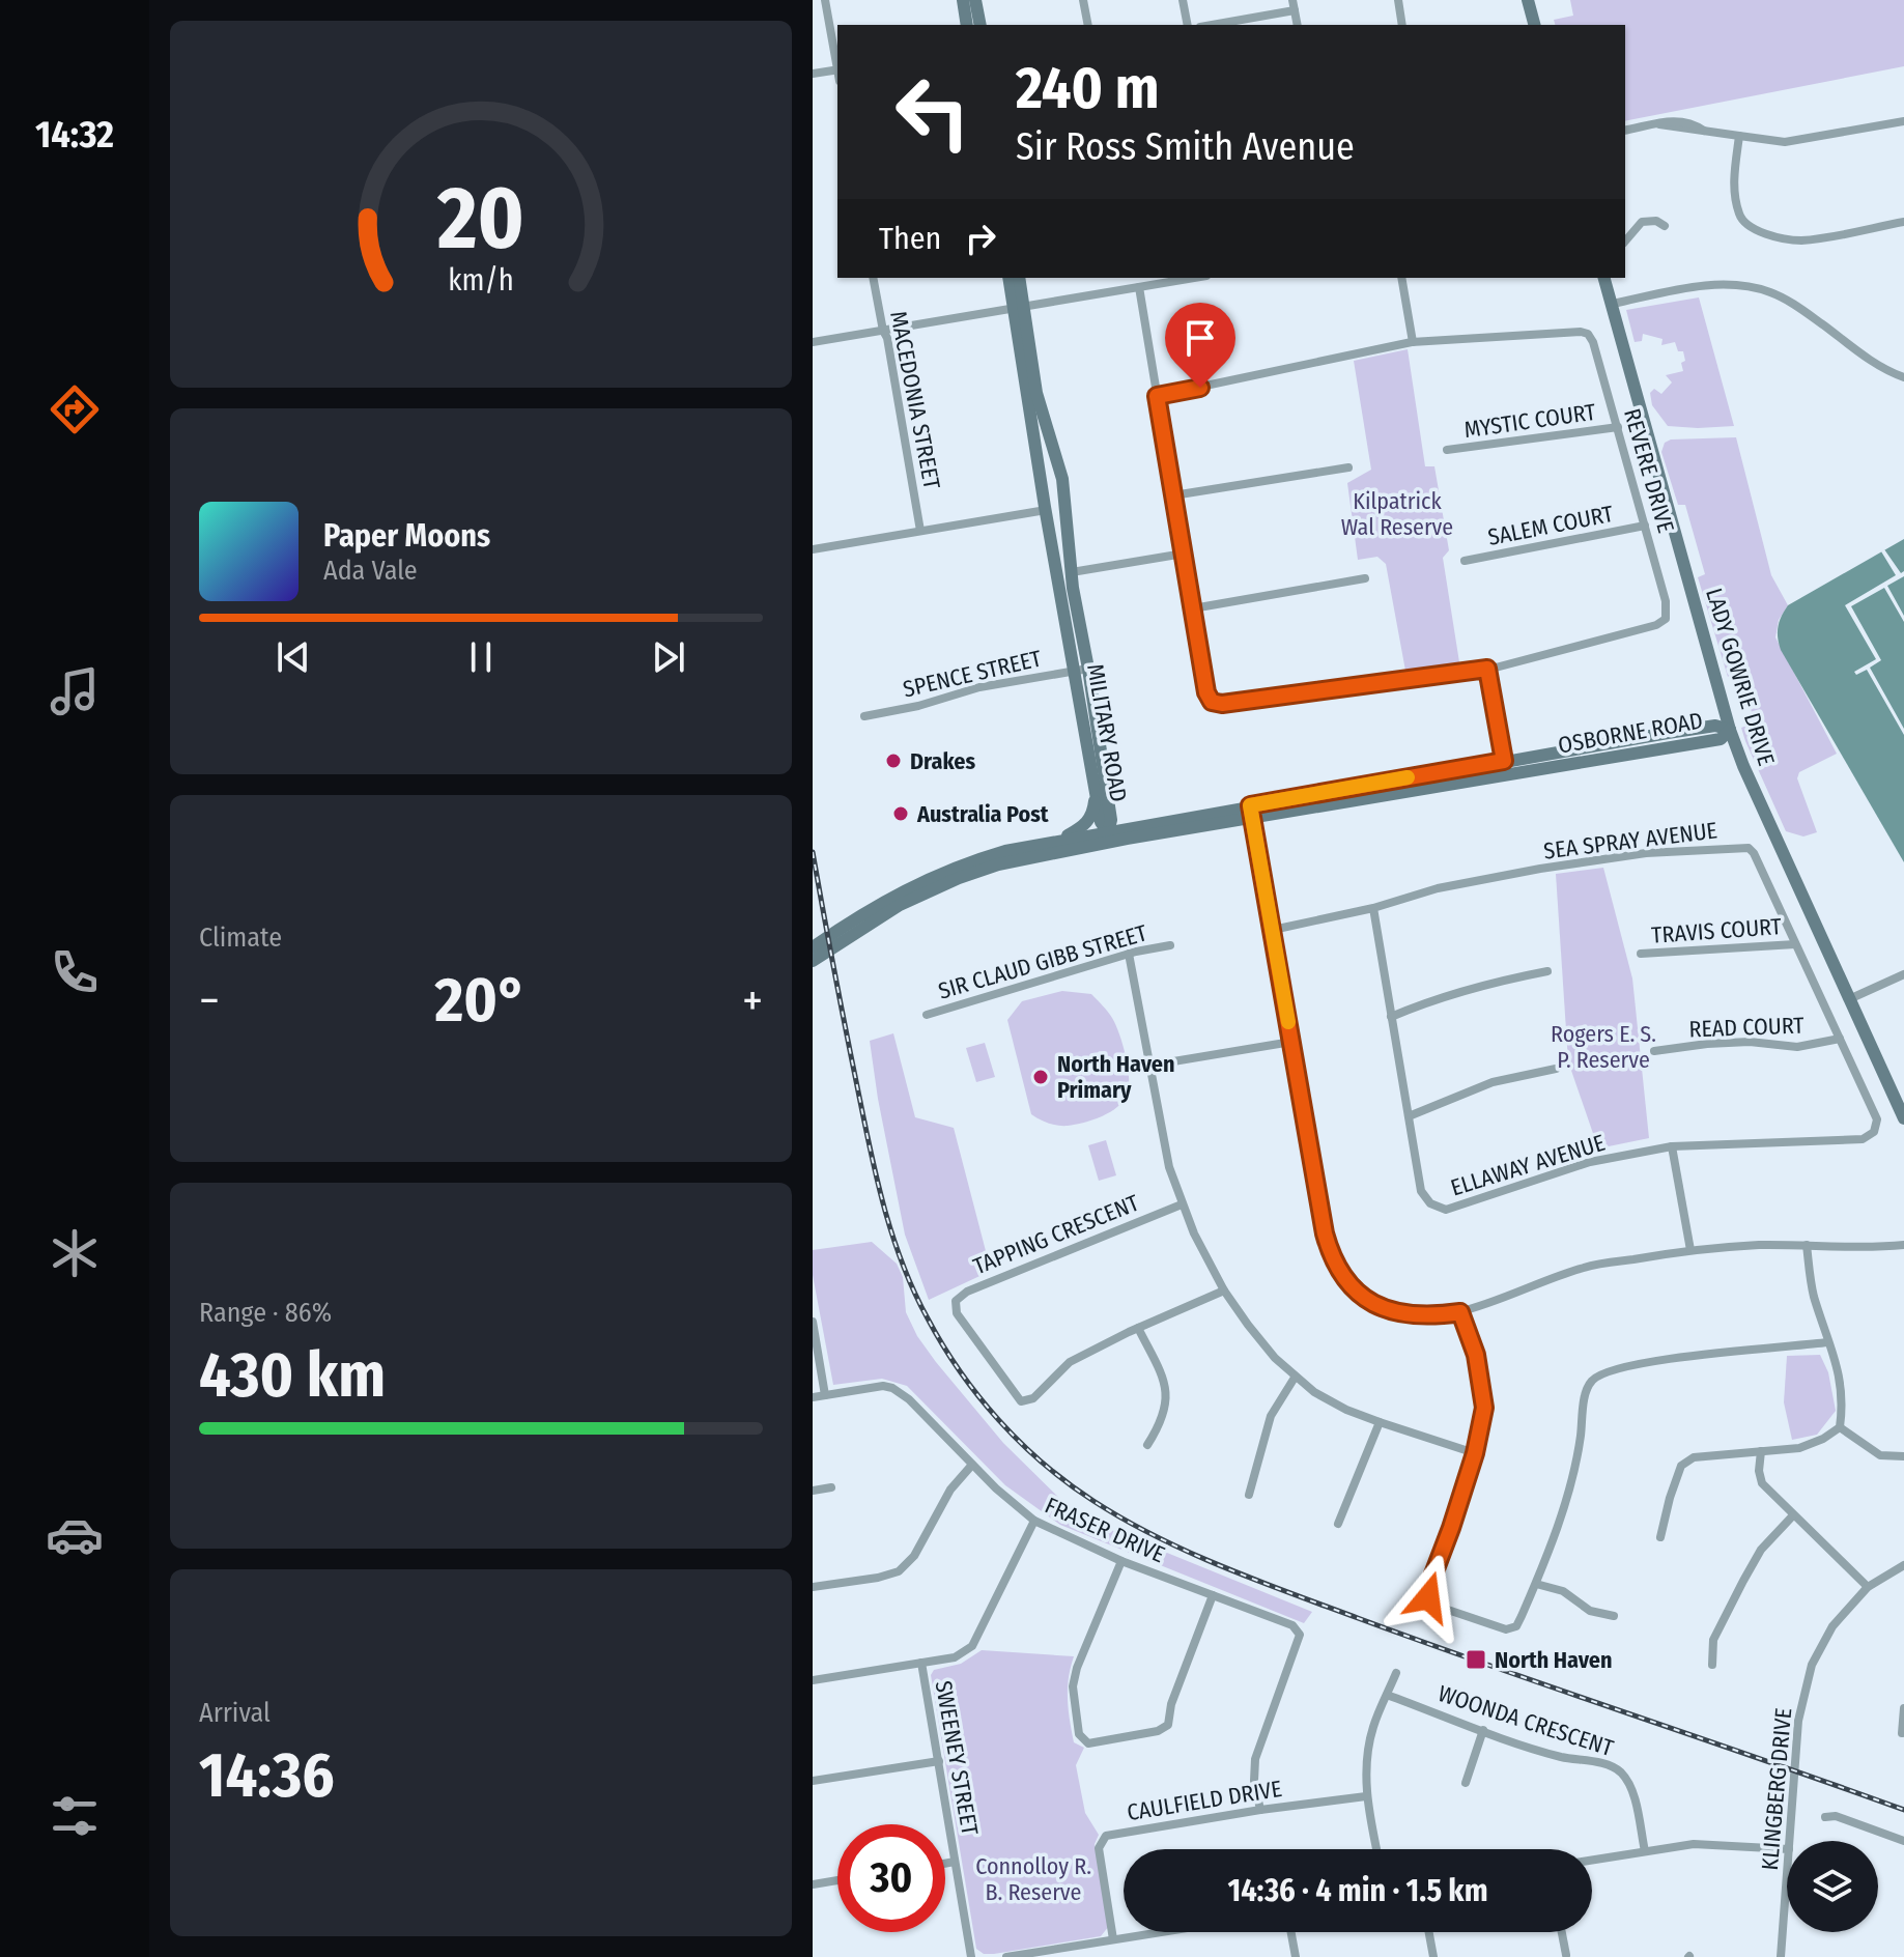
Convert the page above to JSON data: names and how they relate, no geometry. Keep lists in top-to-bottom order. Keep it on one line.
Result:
{"streets":{"street":["MACEDONIA STREET","MYSTIC COURT","REVERE DRIVE","SALEM COURT","SPENCE STREET","LADY GOWRIE DRIVE","MILITARY ROAD","OSBORNE ROAD","SEA SPRAY AVENUE","TRAVIS COURT","SIR CLAUD GIBB STREET","READ COURT","ELLAWAY AVENUE","TAPPING CRESCENT","FRASER DRIVE","WOONDA CRESCENT","SWEENEY STREET","KLINGBERG DRIVE","CAULFIELD DRIVE"]},"crossings":[["MYSTIC COURT","REVERE DRIVE"],["REVERE DRIVE","SALEM COURT"],["SPENCE STREET","MILITARY ROAD"],["LADY GOWRIE DRIVE","OSBORNE ROAD"],["SEA SPRAY AVENUE","TRAVIS COURT"],["SEA SPRAY AVENUE","READ COURT"],["SEA SPRAY AVENUE","ELLAWAY AVENUE"],["FRASER DRIVE","CAULFIELD DRIVE"]],"parks":["Kilpatrick Wal Reserve","Rogers E. S. P. Reserve","Connolloy R. B. Reserve"],"places":{"other":["Drakes","Australia Post","North Haven Primary"],"transit":["North Haven"]},"page":{"tabs":"14:32","turn":["240 m","Sir Ross Smith Avenue"],"then":"Then","song":["Paper Moons","Ada Vale"],"tile":["Climate",["Range · 86%","430 km"],["Arrival","14:36"]],"heat":["−","20°","+"],"limit":"30","trip":"14:36 · 4 min · 1.5 km","gauge":["20","km/h"]}}
